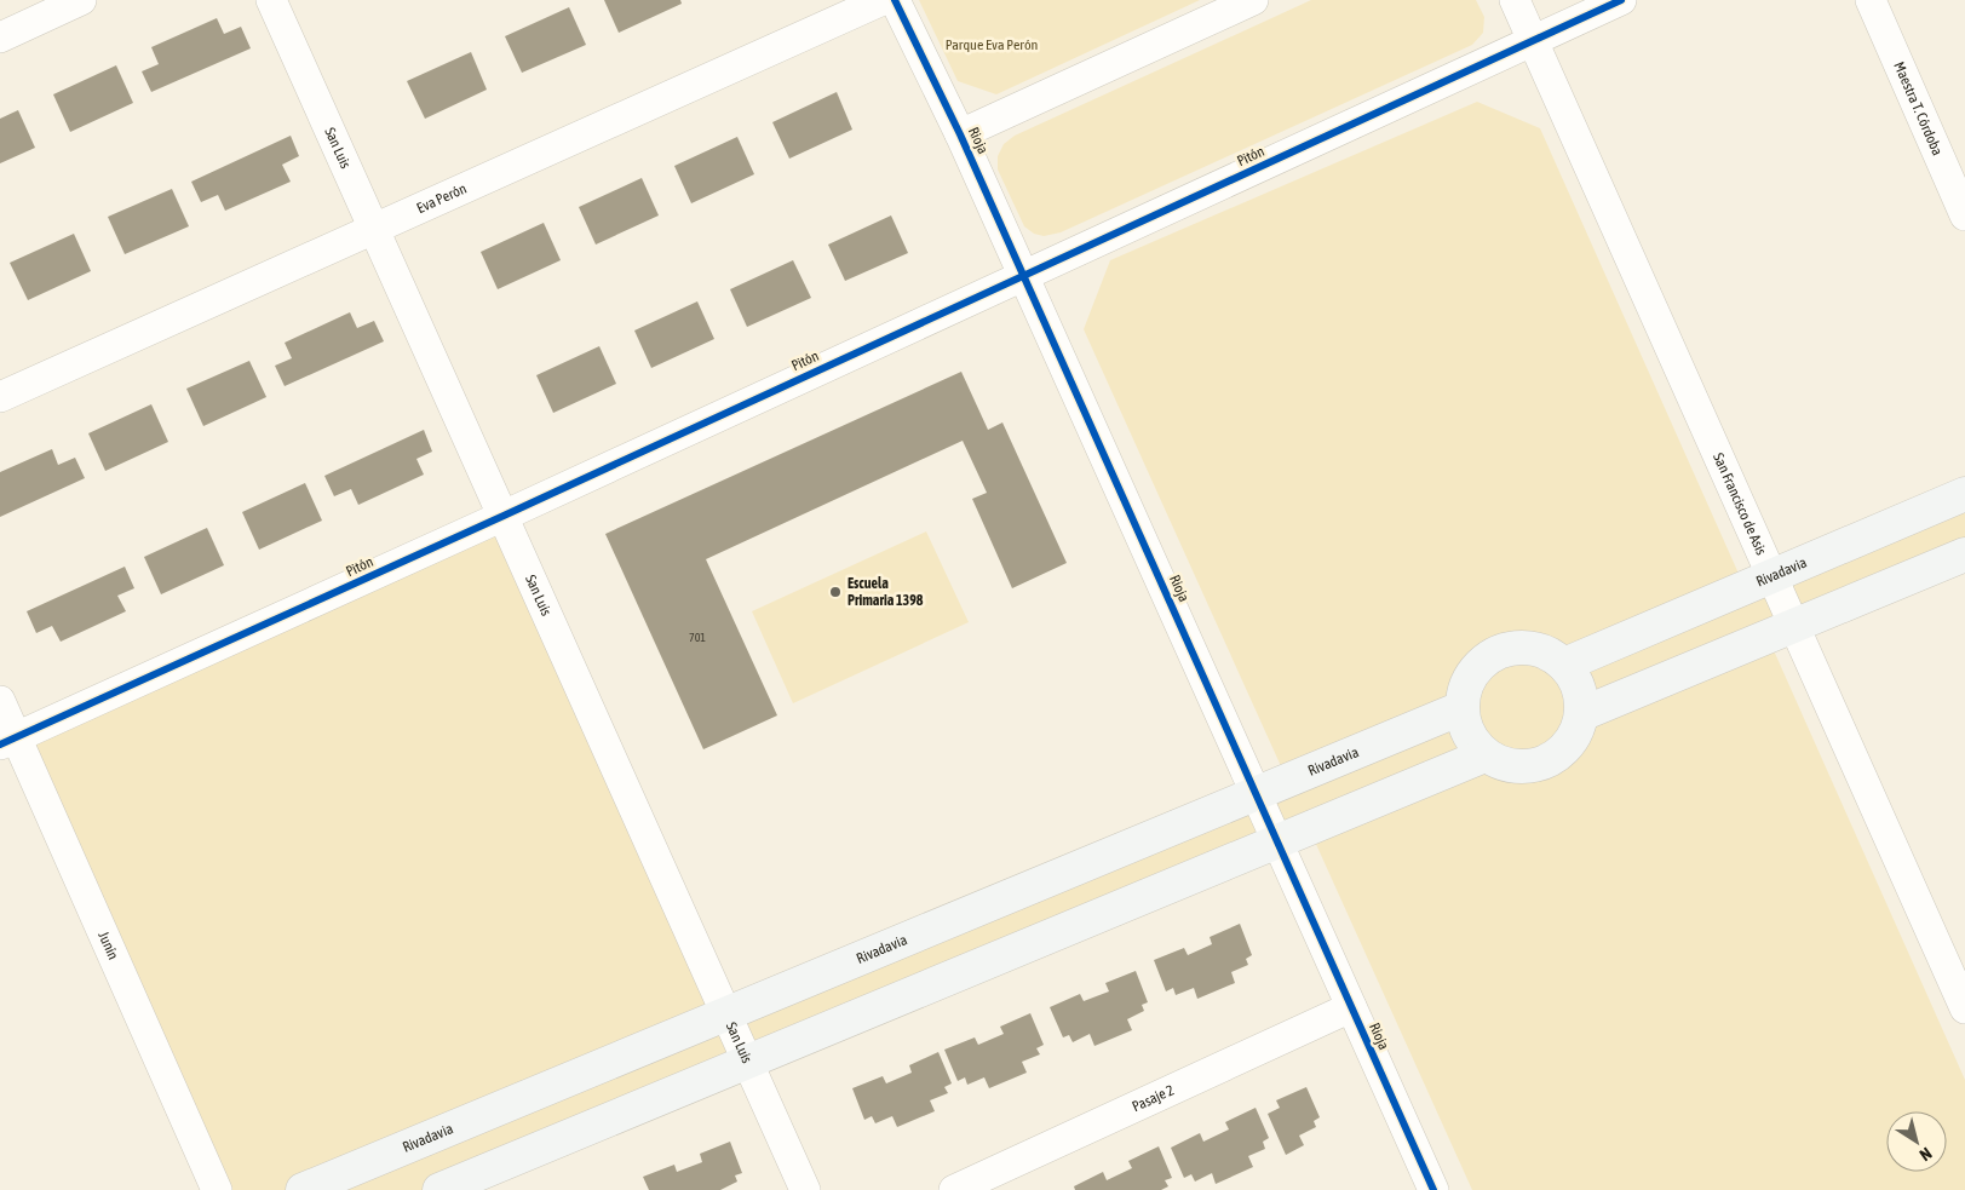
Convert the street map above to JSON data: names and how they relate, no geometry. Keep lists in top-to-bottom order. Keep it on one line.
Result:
{"streets":{"street":["Maestra T. Córdoba","Rioja","San Luis","Pitón","Eva Perón","San Francisco de Asis","Rivadavia","Junín","Pasaje 2"]},"crossings":[["Rioja","Pitón"],["Rioja","Rivadavia"],["Rioja","Pasaje 2"],["San Luis","Pitón"],["San Luis","Eva Perón"],["San Luis","Rivadavia"],["Pitón","San Francisco de Asis"],["Pitón","Junín"],["San Francisco de Asis","Rivadavia"]],"parks":["Parque Eva Perón"],"places":["Escuela Primaria 1398"],"house_numbers":["701"],"north":"bottom right"}
